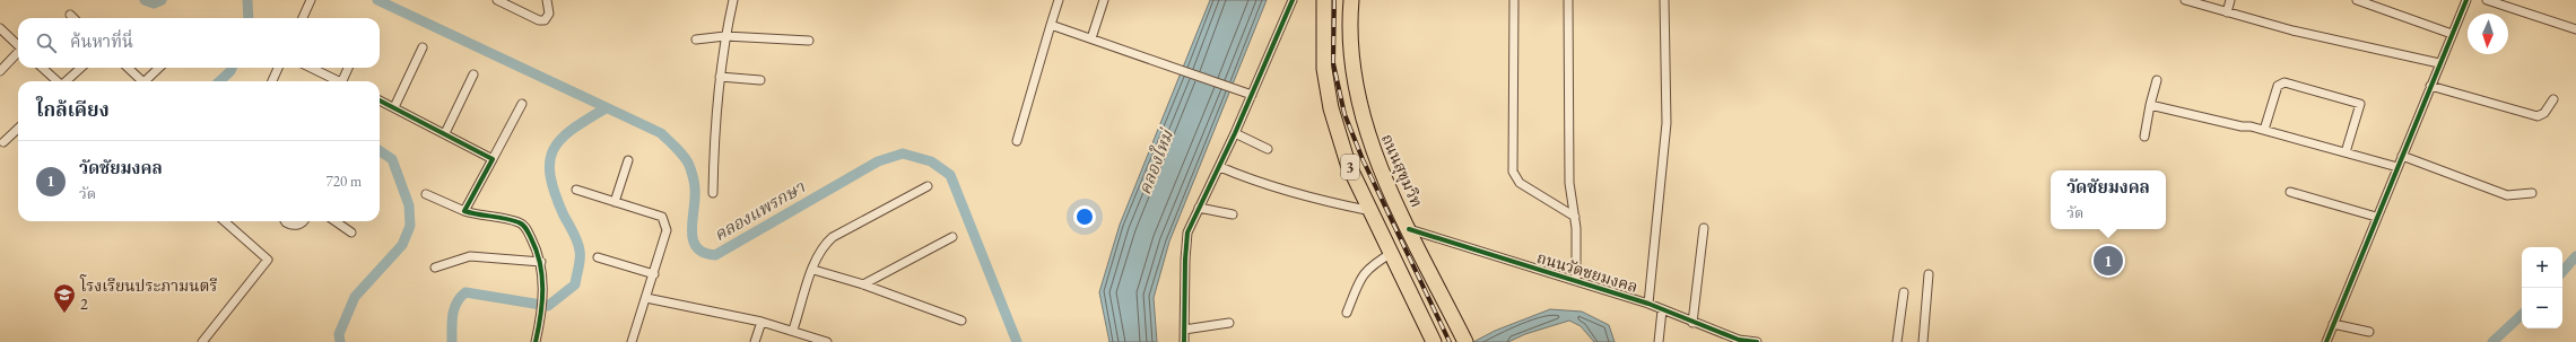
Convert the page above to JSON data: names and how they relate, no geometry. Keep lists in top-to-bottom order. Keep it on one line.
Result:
{"streets":{"highway":["3","ถนนสุขุมวิท"],"street":["ถนนวัดชยมงคล"]},"crossings":[["ถนนสุขุมวิท","ถนนวัดชยมงคล"]],"water":["คลองใหม่","คลองแพรกษา"],"places":{"school or university":["โรงเรียนประภามนตรี 2"]},"north":"bottom","page":{"search":"ค้นหาที่นี่","heading":"ใกล้เคียง","list":[{"mark":"1","name":"วัดชัยมงคล","note":"วัด","value":"720 m"}],"popup":["วัดชัยมงคล","วัด"],"pins":"1","map_buttons":["+","−"]}}
